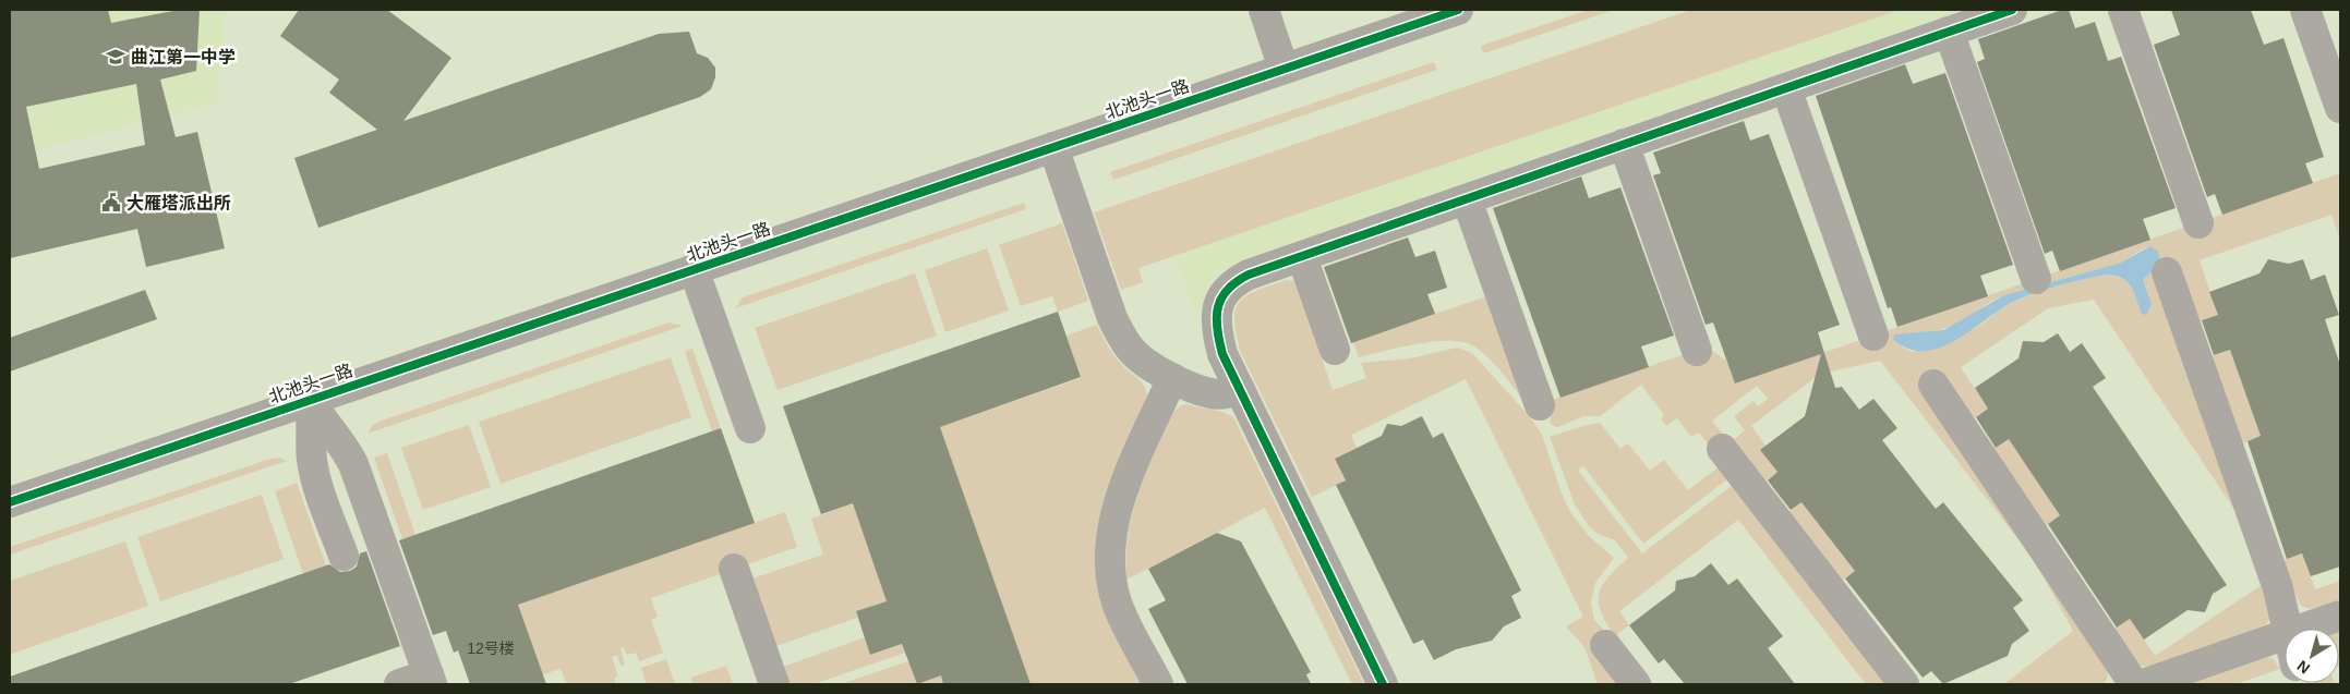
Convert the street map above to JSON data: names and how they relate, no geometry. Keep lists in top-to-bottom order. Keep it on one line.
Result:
{"streets":{"street":["北池头一路"]},"places":{"school or university":["曲江第一中学"],"public building":["大雁塔派出所"]},"house_numbers":["12号楼"],"north":"bottom left"}
